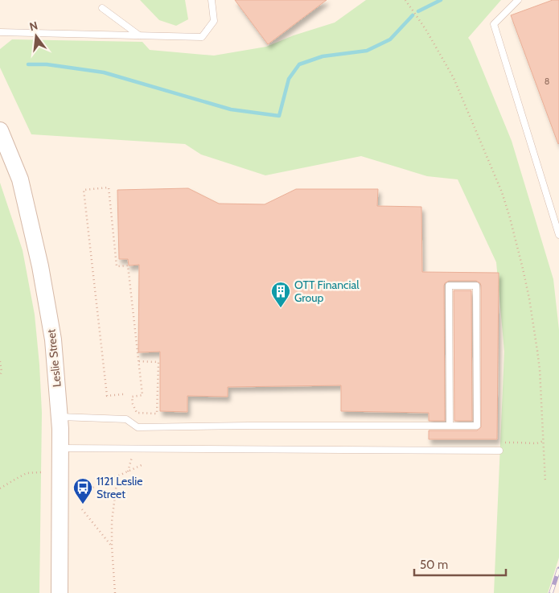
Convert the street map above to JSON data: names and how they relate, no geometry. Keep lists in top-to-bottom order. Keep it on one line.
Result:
{"streets":{"main road":["Leslie Street"]},"places":{"building":["OTT Financial Group"],"bus stop":["1121 Leslie Street"]},"house_numbers":["8"],"scale_bar":"50 m","north":"top"}
